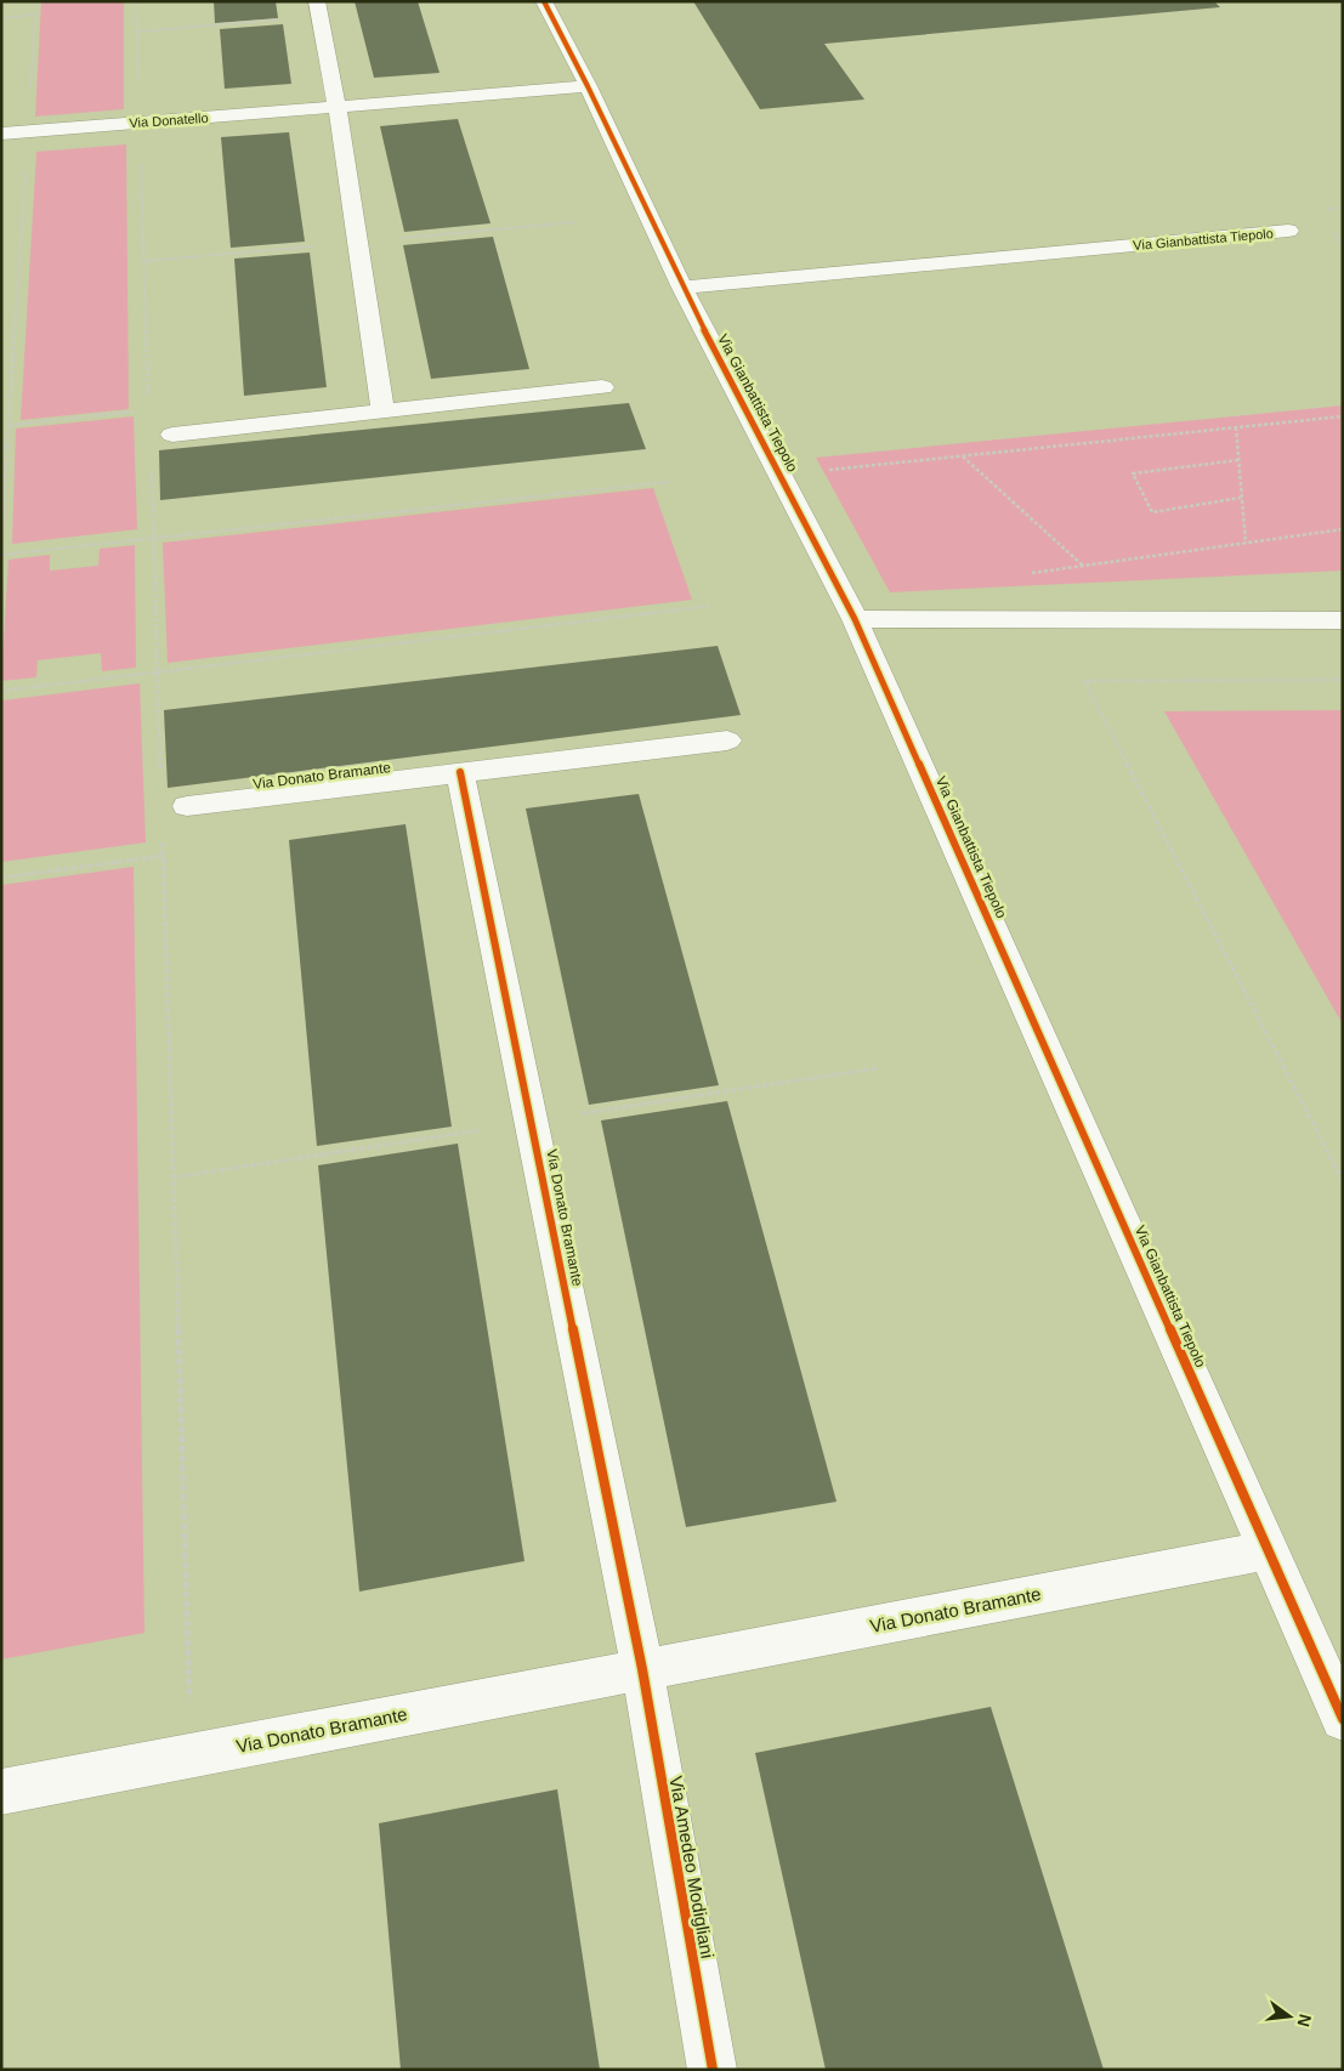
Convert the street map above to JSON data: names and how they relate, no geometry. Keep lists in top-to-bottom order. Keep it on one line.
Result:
{"streets":{"street":["Via Donatello","Via Gianbattista Tiepolo","Via Donato Bramante","Via Amedeo Modigliani"]},"crossings":[["Via Donatello","Via Gianbattista Tiepolo"],["Via Gianbattista Tiepolo","Via Donato Bramante"],["Via Donato Bramante","Via Amedeo Modigliani"]],"north":"right"}
